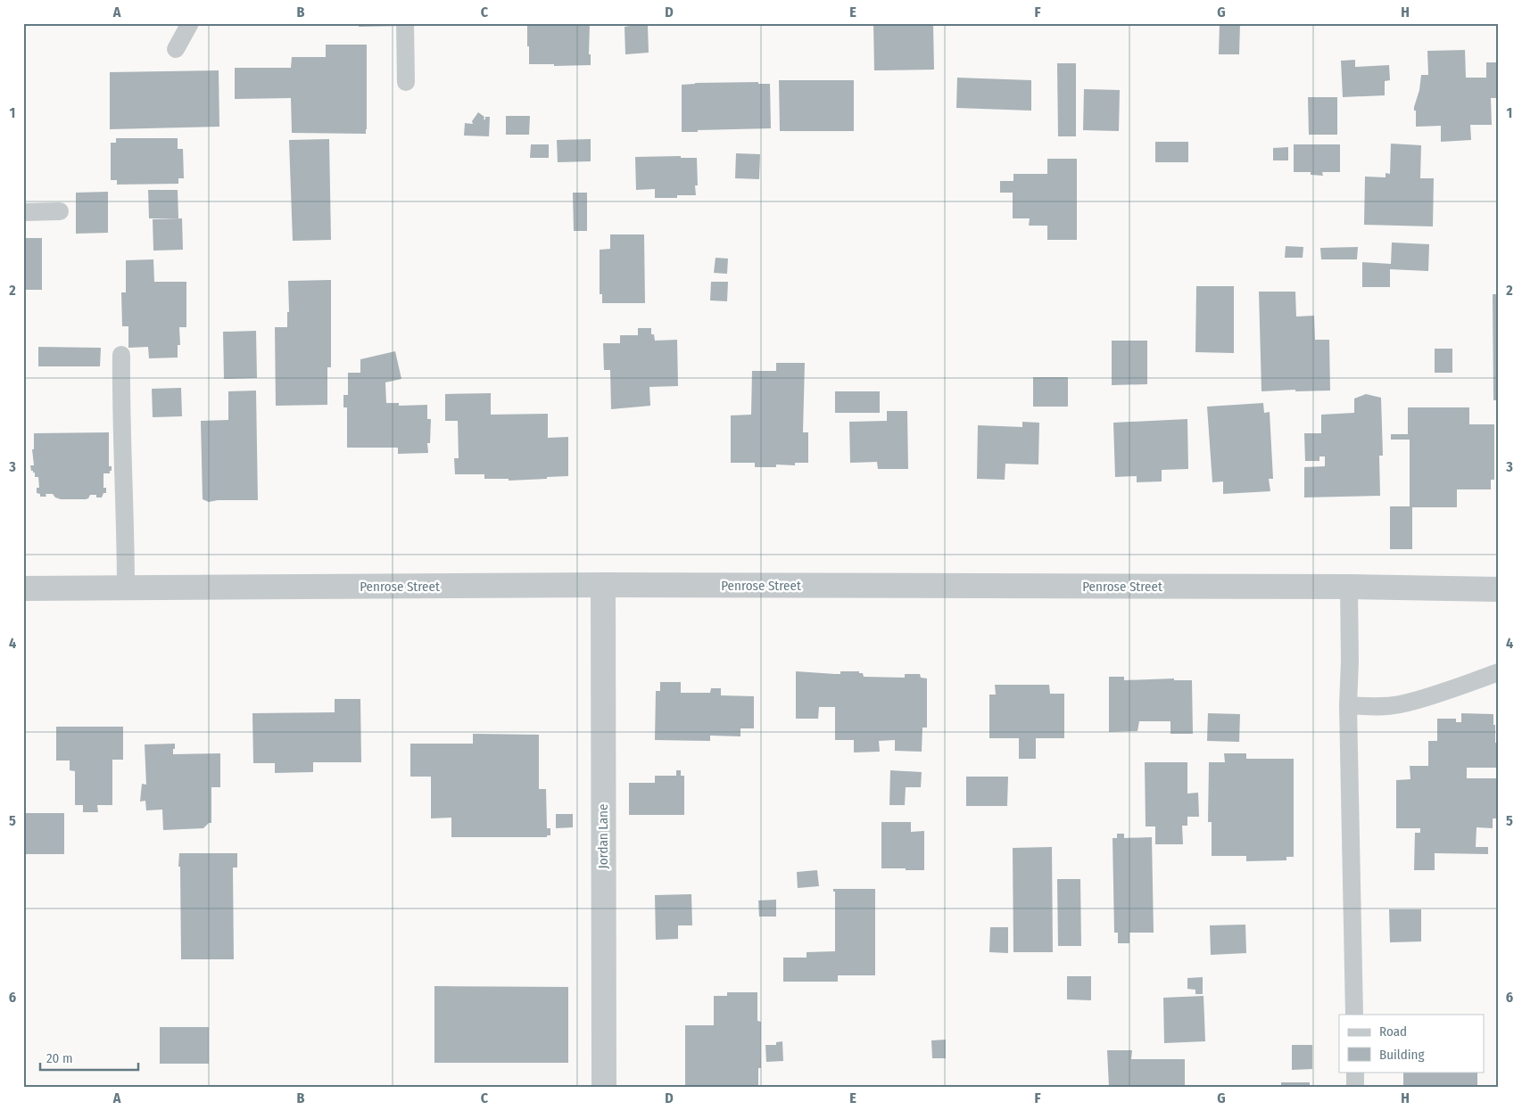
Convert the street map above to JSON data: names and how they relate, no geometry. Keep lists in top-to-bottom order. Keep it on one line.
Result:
{"streets":{"street":["Penrose Street","Jordan Lane"]},"crossings":[["Penrose Street","Jordan Lane"]],"legend":["Road","Building"],"scale_bar":"20 m","grid":{"columns":["A","B","C","D","E","F","G","H"],"rows":["1","2","3","4","5","6"]}}
